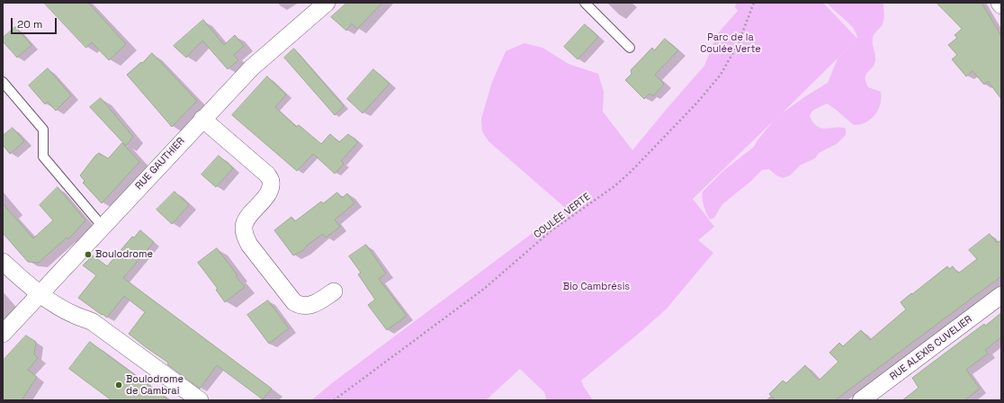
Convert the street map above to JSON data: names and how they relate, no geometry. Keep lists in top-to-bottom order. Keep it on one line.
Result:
{"streets":{"street":["RUE GAUTHIER","RUE ALEXIS CUVELIER"],"path":["COULÉE VERTE"]},"parks":["Parc de la Coulée Verte","Bio Cambrésis"],"places":["Boulodrome","Boulodrome de Cambrai"],"scale_bar":"20 m"}
